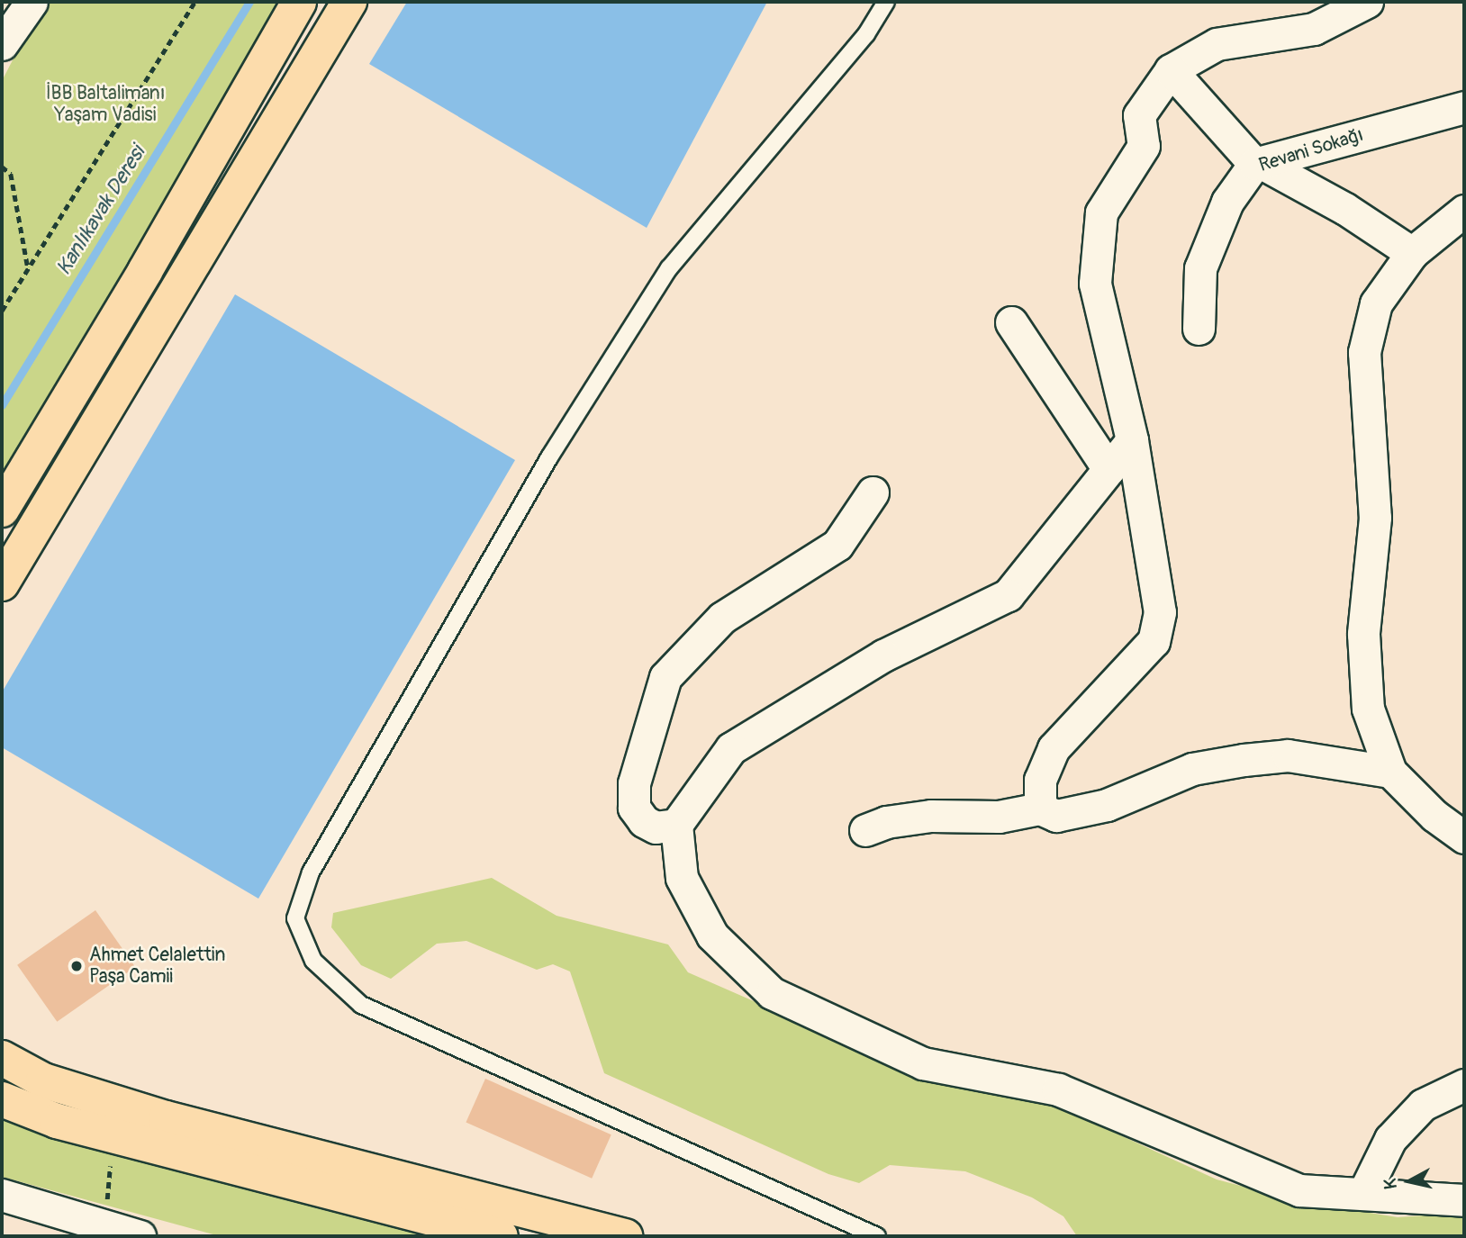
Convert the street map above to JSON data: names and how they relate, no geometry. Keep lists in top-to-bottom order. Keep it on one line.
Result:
{"streets":{"street":["Revani Sokağı"]},"water":["Kanlıkavak Deresi"],"parks":["İBB Baltalimanı Yaşam Vadisi"],"places":["Ahmet Celalettin Paşa Camii"],"north":"left"}
